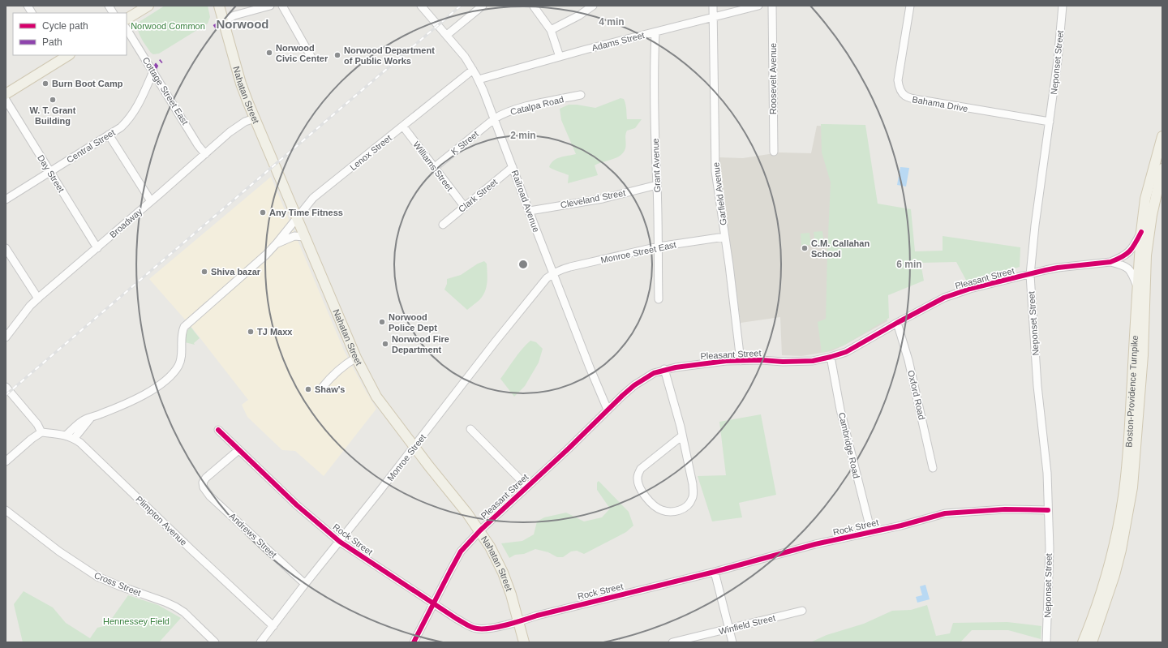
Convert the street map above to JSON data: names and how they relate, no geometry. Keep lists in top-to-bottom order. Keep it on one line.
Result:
{"streets":{"main road":["Nahatan Street","Boston-Providence Turnpike"],"street":["Adams Street","Neponset Street","Roosevelt Avenue","Cottage Street East","Bahama Drive","Catalpa Road","K Street","Central Street","Lenox Street","Grant Avenue","Williams Street","Day Street","Garfield Avenue","Clark Street","Cleveland Street","Railroad Avenue","Broadway","Monroe Street East","Pleasant Street","Oxford Road","Cambridge Road","Monroe Street","Plimpton Avenue","Rock Street","Andrews Street","Cross Street","Winfield Street"]},"crossings":[["Adams Street","Grant Avenue"],["Adams Street","Garfield Avenue"],["Adams Street","Railroad Avenue"],["Neponset Street","Bahama Drive"],["Neponset Street","Pleasant Street"],["Neponset Street","Rock Street"],["Cottage Street East","Central Street"],["Cottage Street East","Broadway"],["Nahatan Street","Lenox Street"],["Nahatan Street","Broadway"],["Nahatan Street","Pleasant Street"],["Nahatan Street","Monroe Street"],["Nahatan Street","Rock Street"],["Catalpa Road","K Street"],["Catalpa Road","Railroad Avenue"],["K Street","Williams Street"],["K Street","Railroad Avenue"],["Central Street","Day Street"],["Lenox Street","Williams Street"],["Lenox Street","Railroad Avenue"],["Lenox Street","Plimpton Avenue"],["Grant Avenue","Cleveland Street"],["Grant Avenue","Monroe Street East"],["Williams Street","Clark Street"],["Day Street","Broadway"],["Garfield Avenue","Monroe Street East"],["Garfield Avenue","Pleasant Street"],["Clark Street","Railroad Avenue"],["Cleveland Street","Railroad Avenue"],["Railroad Avenue","Monroe Street East"],["Railroad Avenue","Pleasant Street"],["Railroad Avenue","Monroe Street"],["Monroe Street East","Monroe Street"],["Pleasant Street","Boston-Providence Turnpike"],["Pleasant Street","Oxford Road"],["Pleasant Street","Cambridge Road"],["Pleasant Street","Rock Street"],["Cambridge Road","Rock Street"],["Monroe Street","Plimpton Avenue"],["Monroe Street","Rock Street"],["Monroe Street","Andrews Street"],["Rock Street","Andrews Street"]],"districts":["Norwood"],"parks":["Norwood Common","Hennessey Field"],"places":["Norwood Civic Center","Norwood Department of Public Works","Burn Boot Camp","W. T. Grant Building","Any Time Fitness","C.M. Callahan School","Shiva bazar","Norwood Police Dept","TJ Maxx","Norwood Fire Department","Shaw's"],"legend":["Cycle path","Path"],"rings":["4 min","2 min","6 min"]}
